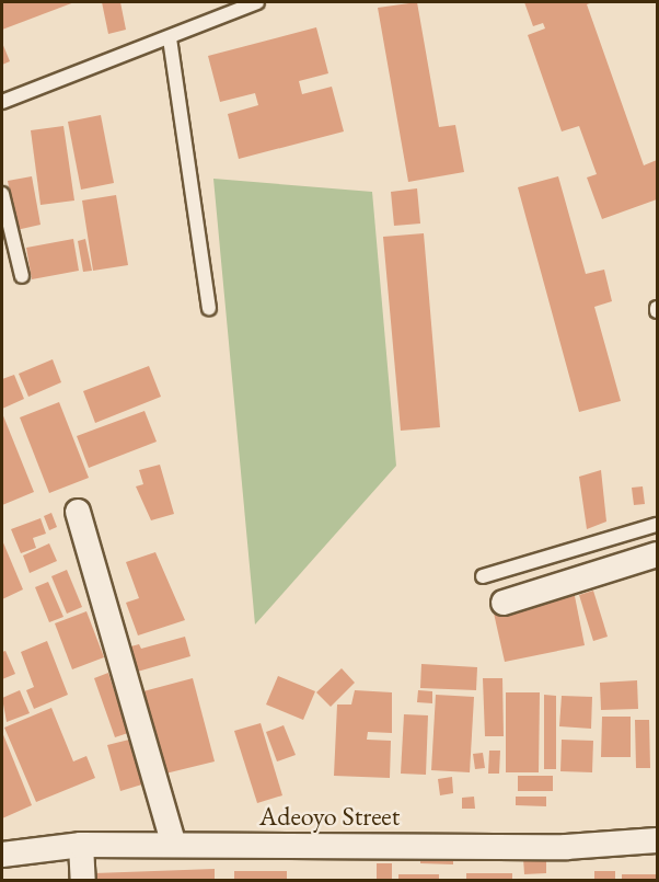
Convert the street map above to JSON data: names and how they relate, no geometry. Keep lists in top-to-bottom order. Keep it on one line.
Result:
{"streets":{"street":["Adeoyo Street"]}}
